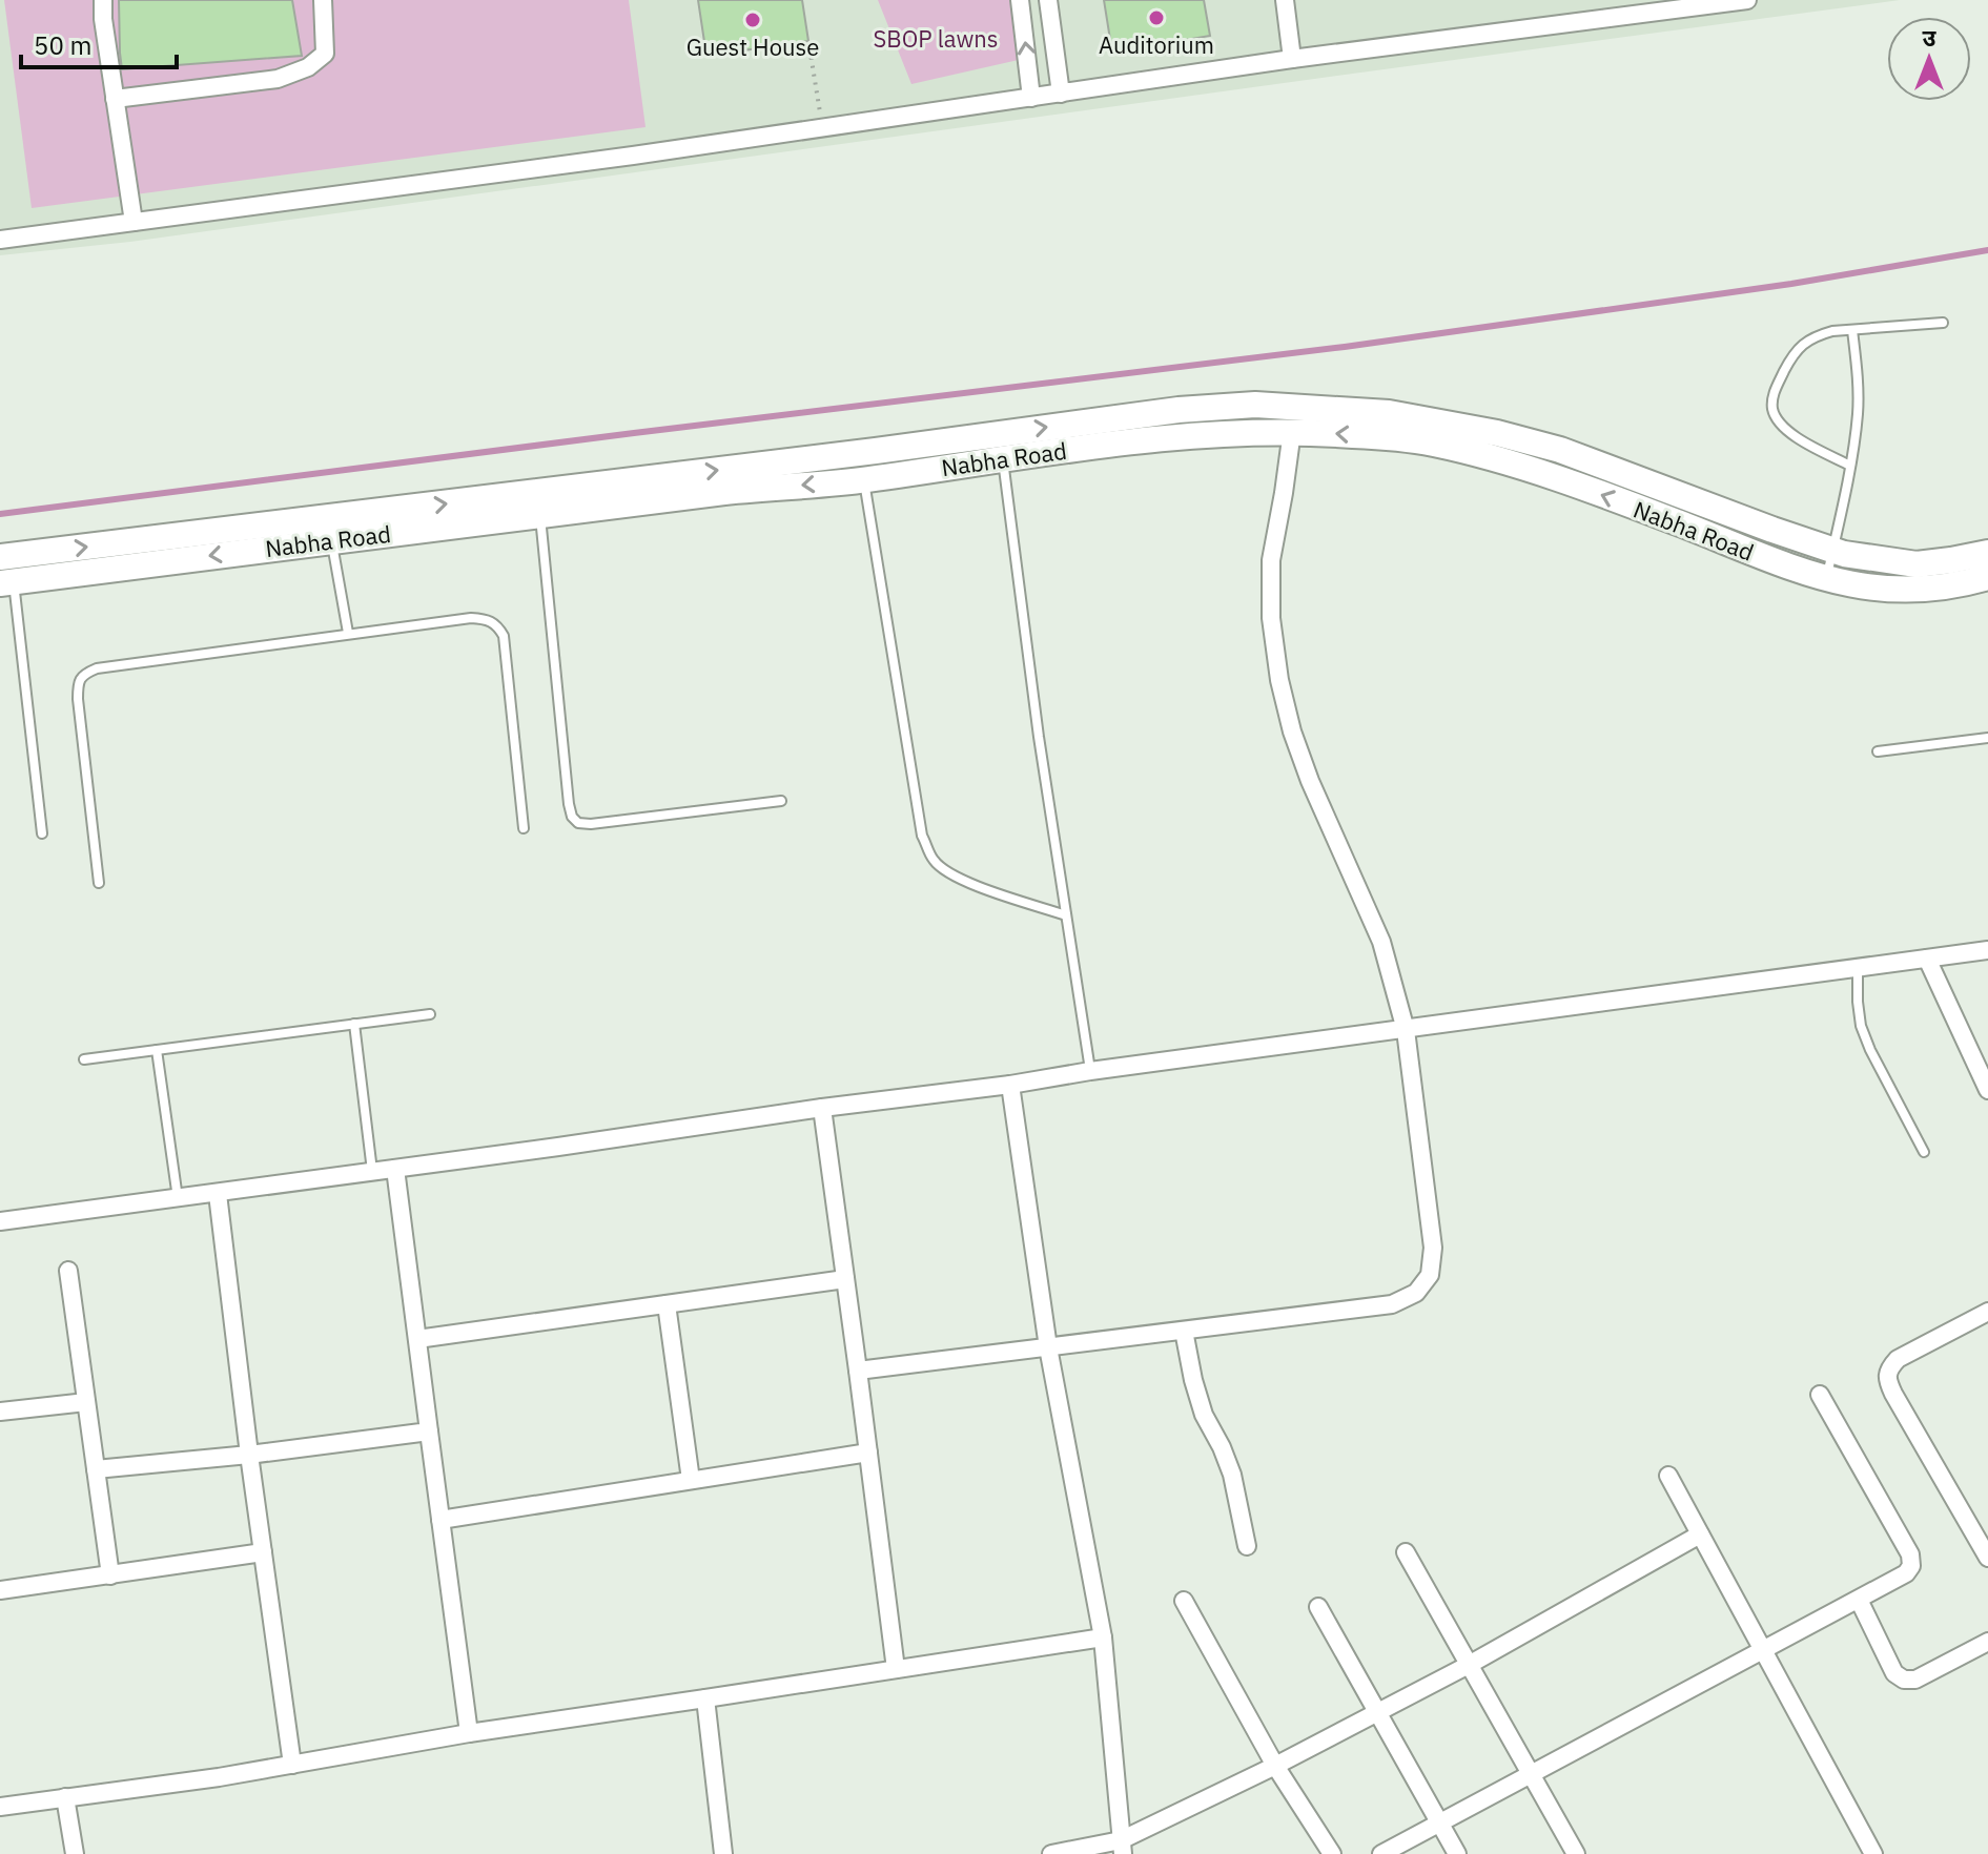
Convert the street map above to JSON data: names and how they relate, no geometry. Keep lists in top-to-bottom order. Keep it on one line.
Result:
{"streets":{"main road":["Nabha Road"]},"parks":["SBOP lawns"],"places":["Auditorium","Guest House"],"scale_bar":"50 m","north":"top"}
